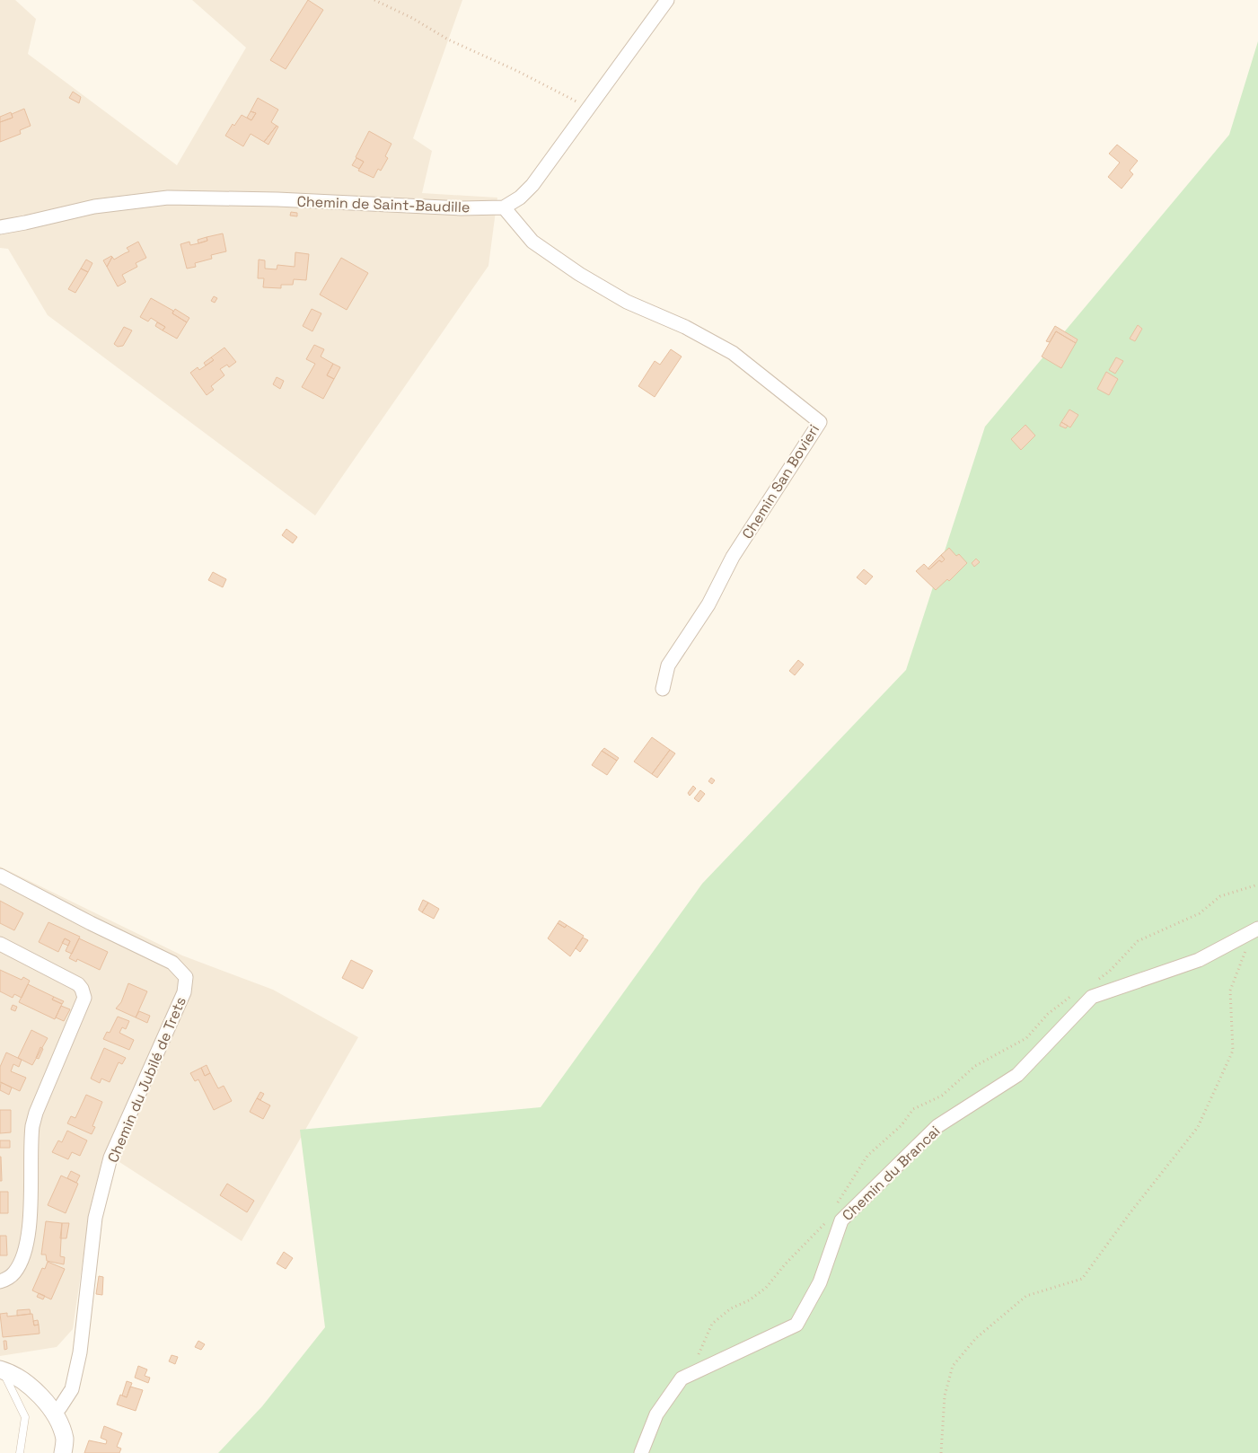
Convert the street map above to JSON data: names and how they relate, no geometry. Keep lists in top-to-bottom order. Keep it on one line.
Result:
{"streets":{"street":["Chemin de Saint-Baudille","Chemin San Bovieri","Chemin du Jubilé de Trets","Chemin du Brancai"]},"crossings":[["Chemin de Saint-Baudille","Chemin San Bovieri"]]}
